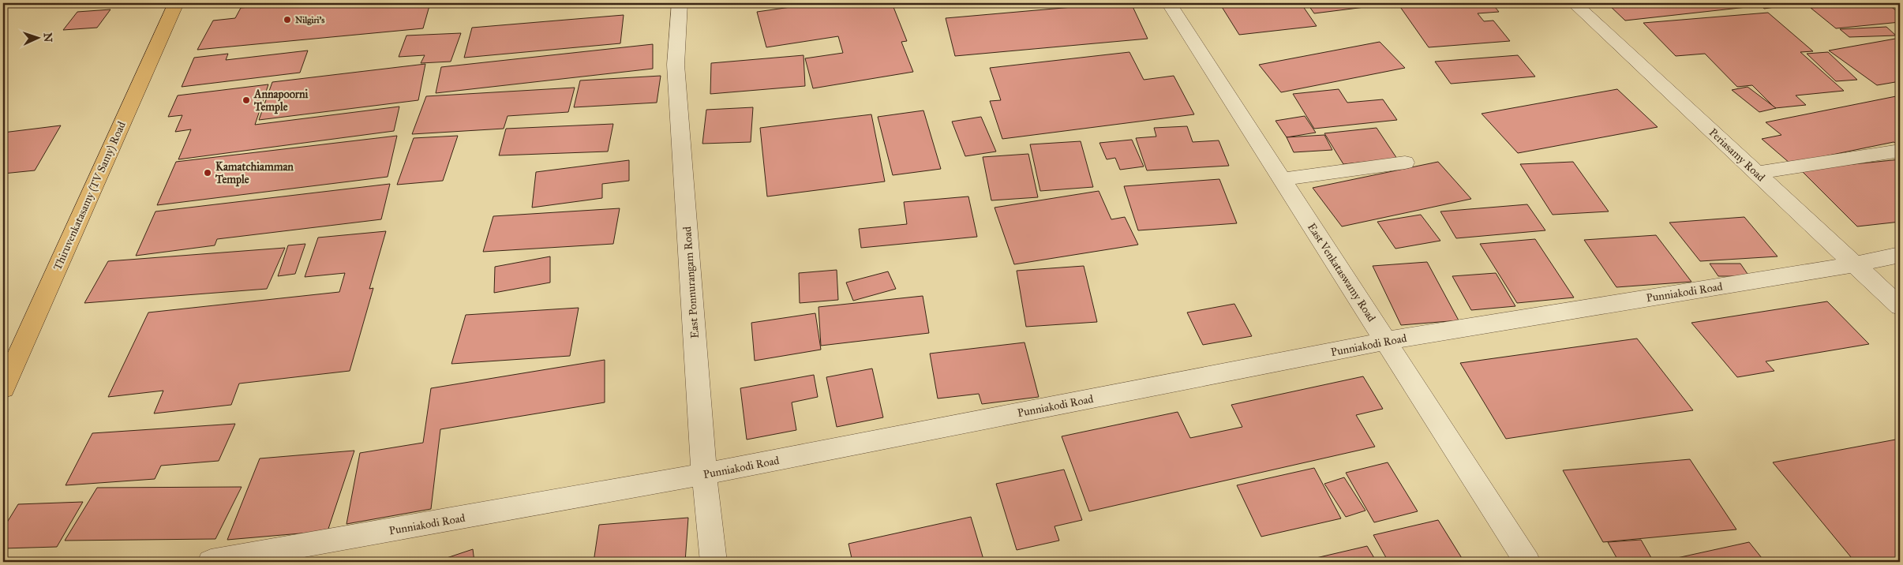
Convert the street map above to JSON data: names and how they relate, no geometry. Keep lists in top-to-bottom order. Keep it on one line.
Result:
{"streets":{"main road":["Thiruvenkatasamy (TV Samy) Road"],"street":["Periasamy Road","East Venkataswamy Road","East Ponnurangam Road","Punniakodi Road"]},"crossings":[["Periasamy Road","Punniakodi Road"],["East Venkataswamy Road","Punniakodi Road"],["East Ponnurangam Road","Punniakodi Road"]],"places":["Nilgiri's","Annapoorni Temple","Kamatchiamman Temple"],"north":"right"}
